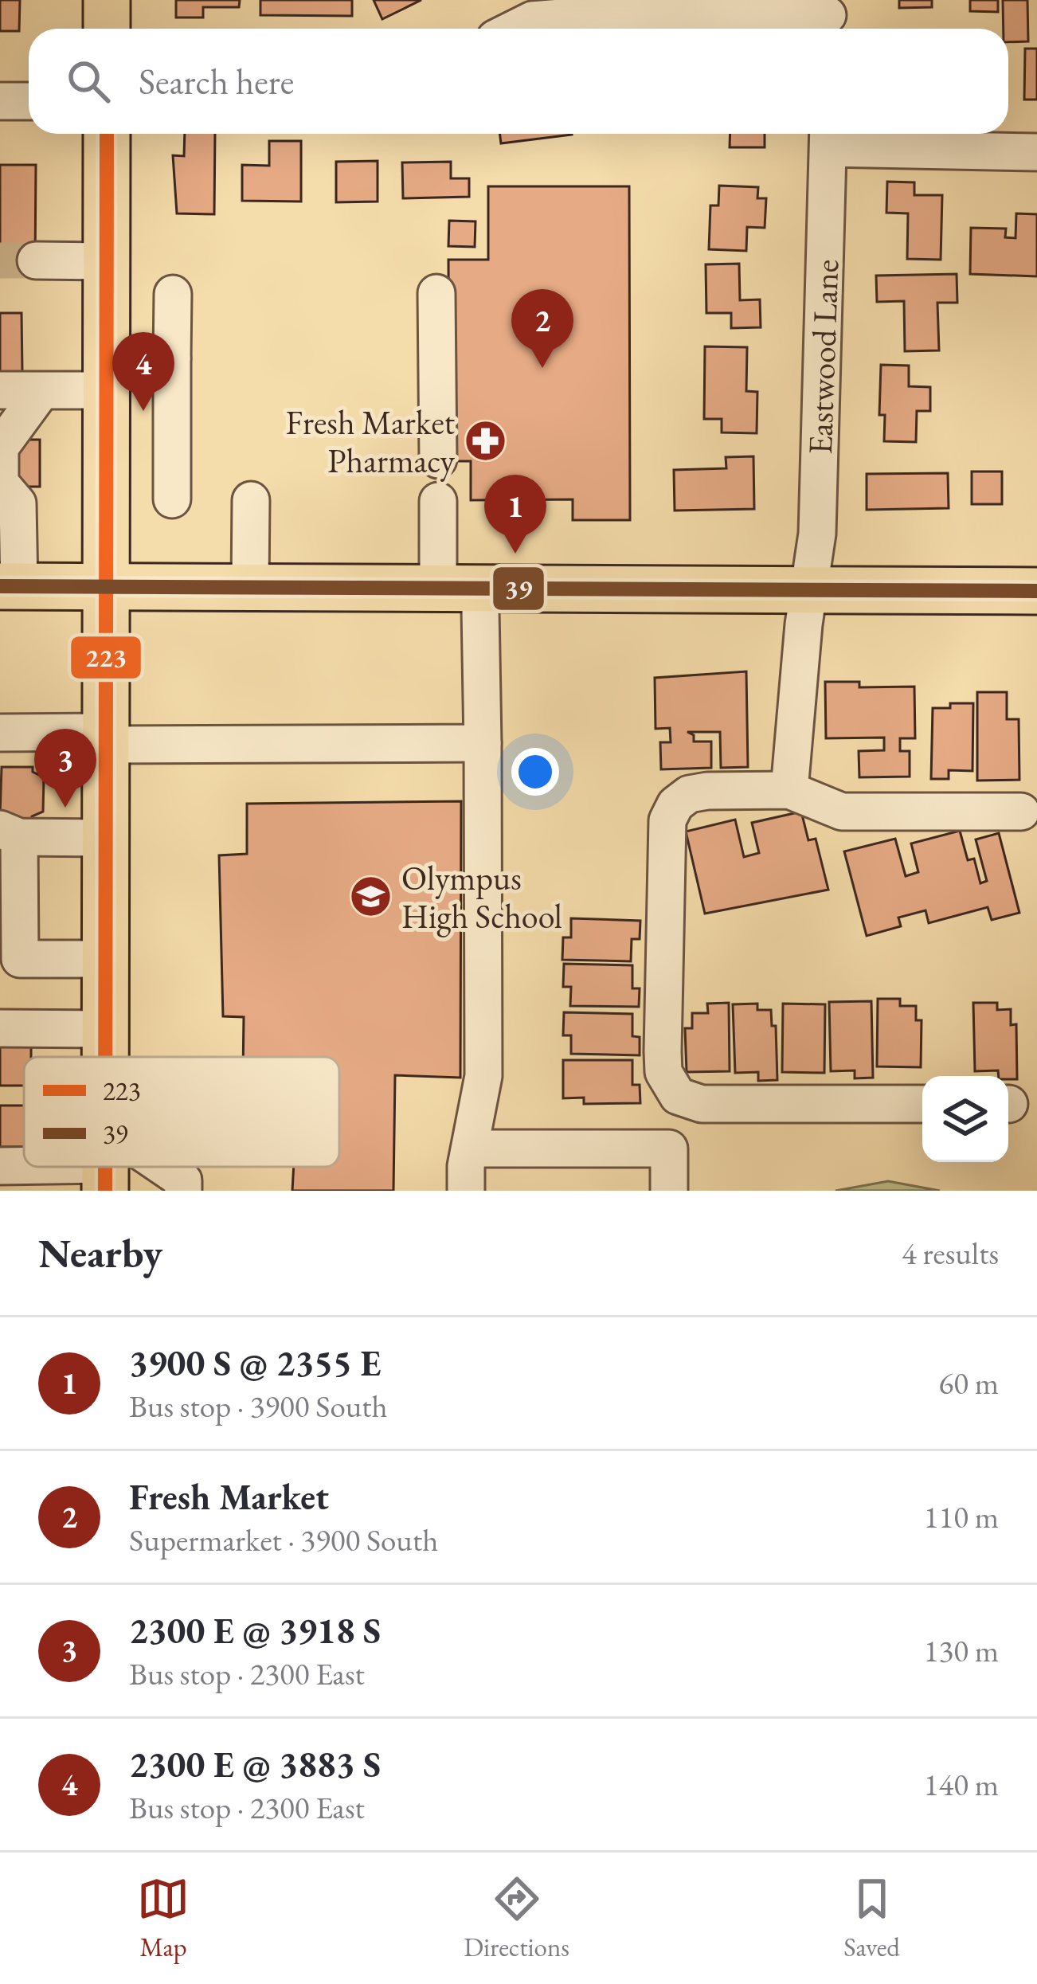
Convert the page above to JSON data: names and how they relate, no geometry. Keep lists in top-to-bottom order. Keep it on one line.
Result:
{"streets":{"street":["Eastwood Lane"]},"places":{"pharmacy":["Fresh Market Pharmacy"],"school or university":["Olympus High School"]},"lines":["transit line 223","transit line 39"],"legend":["223","39"],"page":{"search":"Search here","pins":["2","4","1","3"],"heading":["Nearby","4 results"],"list":[{"mark":"1","name":"3900 S @ 2355 E","note":"Bus stop · 3900 South","value":"60 m"},{"mark":"2","name":"Fresh Market","note":"Supermarket · 3900 South","value":"110 m"},{"mark":"3","name":"2300 E @ 3918 S","note":"Bus stop · 2300 East","value":"130 m"},{"mark":"4","name":"2300 E @ 3883 S","note":"Bus stop · 2300 East","value":"140 m"}],"nav":["Map","Directions","Saved"]}}
